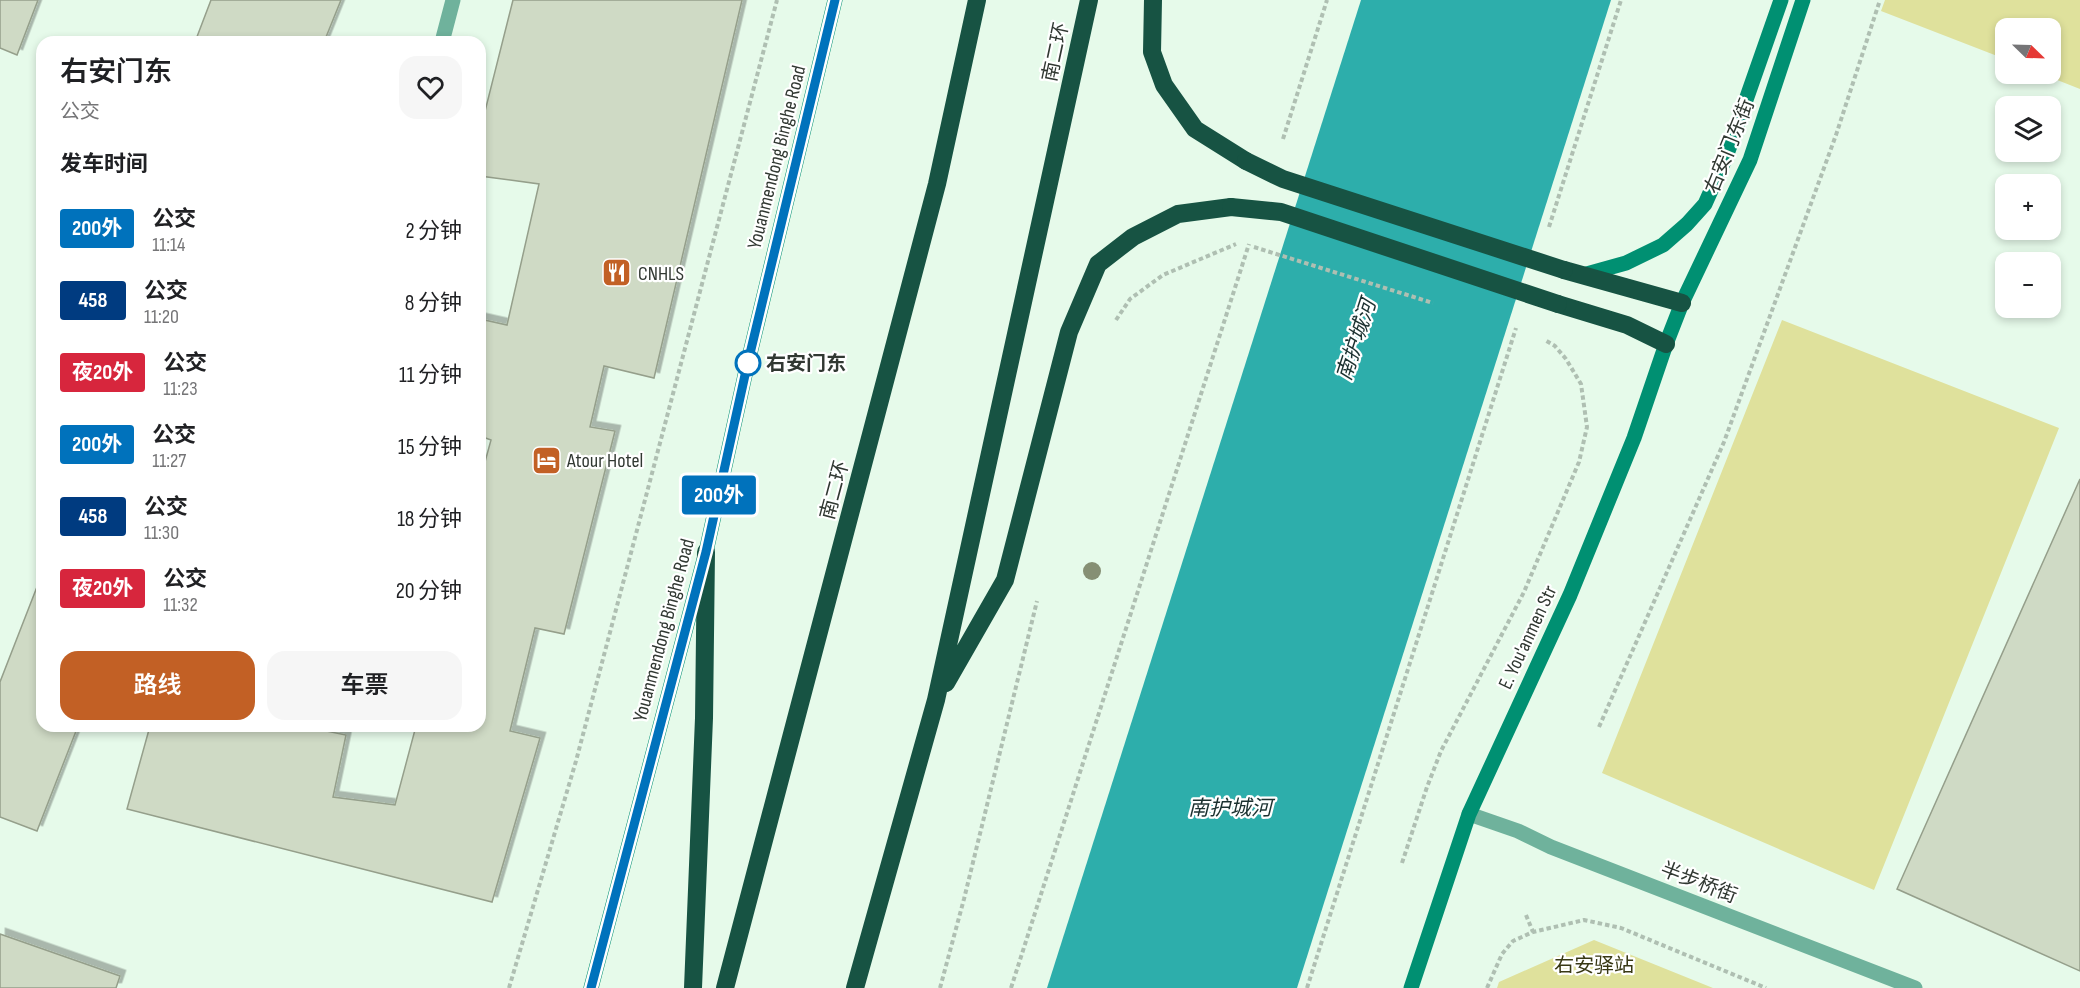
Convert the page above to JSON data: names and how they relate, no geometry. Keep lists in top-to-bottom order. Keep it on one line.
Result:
{"streets":{"highway":["南二环"],"street":["右安门东街","Youanmendong Binghe Road","E. You'anmen Str","半步桥街"]},"crossings":[["右安门东街","E. You'anmen Str"],["E. You'anmen Str","半步桥街"]],"water":["南护城河"],"parks":["右安驿站"],"places":{"restaurant":["CNHLS"],"other":["右安门东"],"hotel":["Atour Hotel"]},"lines":["bus line 200外"],"north":"bottom right","page":{"on_map":"200外","map_buttons":["+","−"],"heading":[["右安门东","公交"],"发车时间"],"list":[{"mark":"200外","name":"公交","note":"11:14","value":"2 分钟"},{"mark":"458","name":"公交","note":"11:20","value":"8 分钟"},{"mark":"夜20外","name":"公交","note":"11:23","value":"11 分钟"},{"mark":"200外","name":"公交","note":"11:27","value":"15 分钟"},{"mark":"458","name":"公交","note":"11:30","value":"18 分钟"},{"mark":"夜20外","name":"公交","note":"11:32","value":"20 分钟"}],"buttons":["路线","车票"]}}
